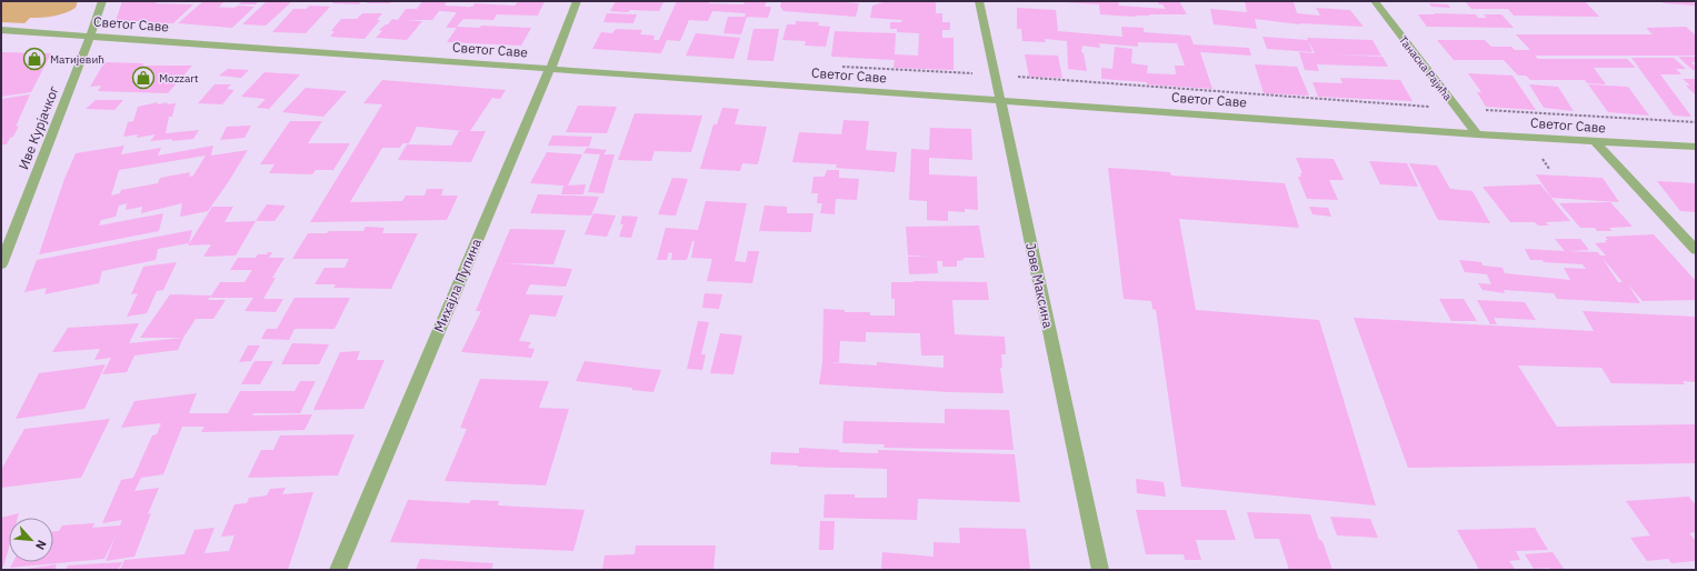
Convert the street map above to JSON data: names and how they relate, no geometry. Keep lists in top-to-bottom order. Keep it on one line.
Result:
{"streets":{"street":["Светог Саве","Танаска Рајића","Иве Курјачког","Михајла Пупина","Јове Максина"]},"crossings":[["Светог Саве","Танаска Рајића"],["Светог Саве","Иве Курјачког"],["Светог Саве","Михајла Пупина"],["Светог Саве","Јове Максина"]],"places":{"shop":["Матијевић","Mozzart"]},"north":"bottom right"}
